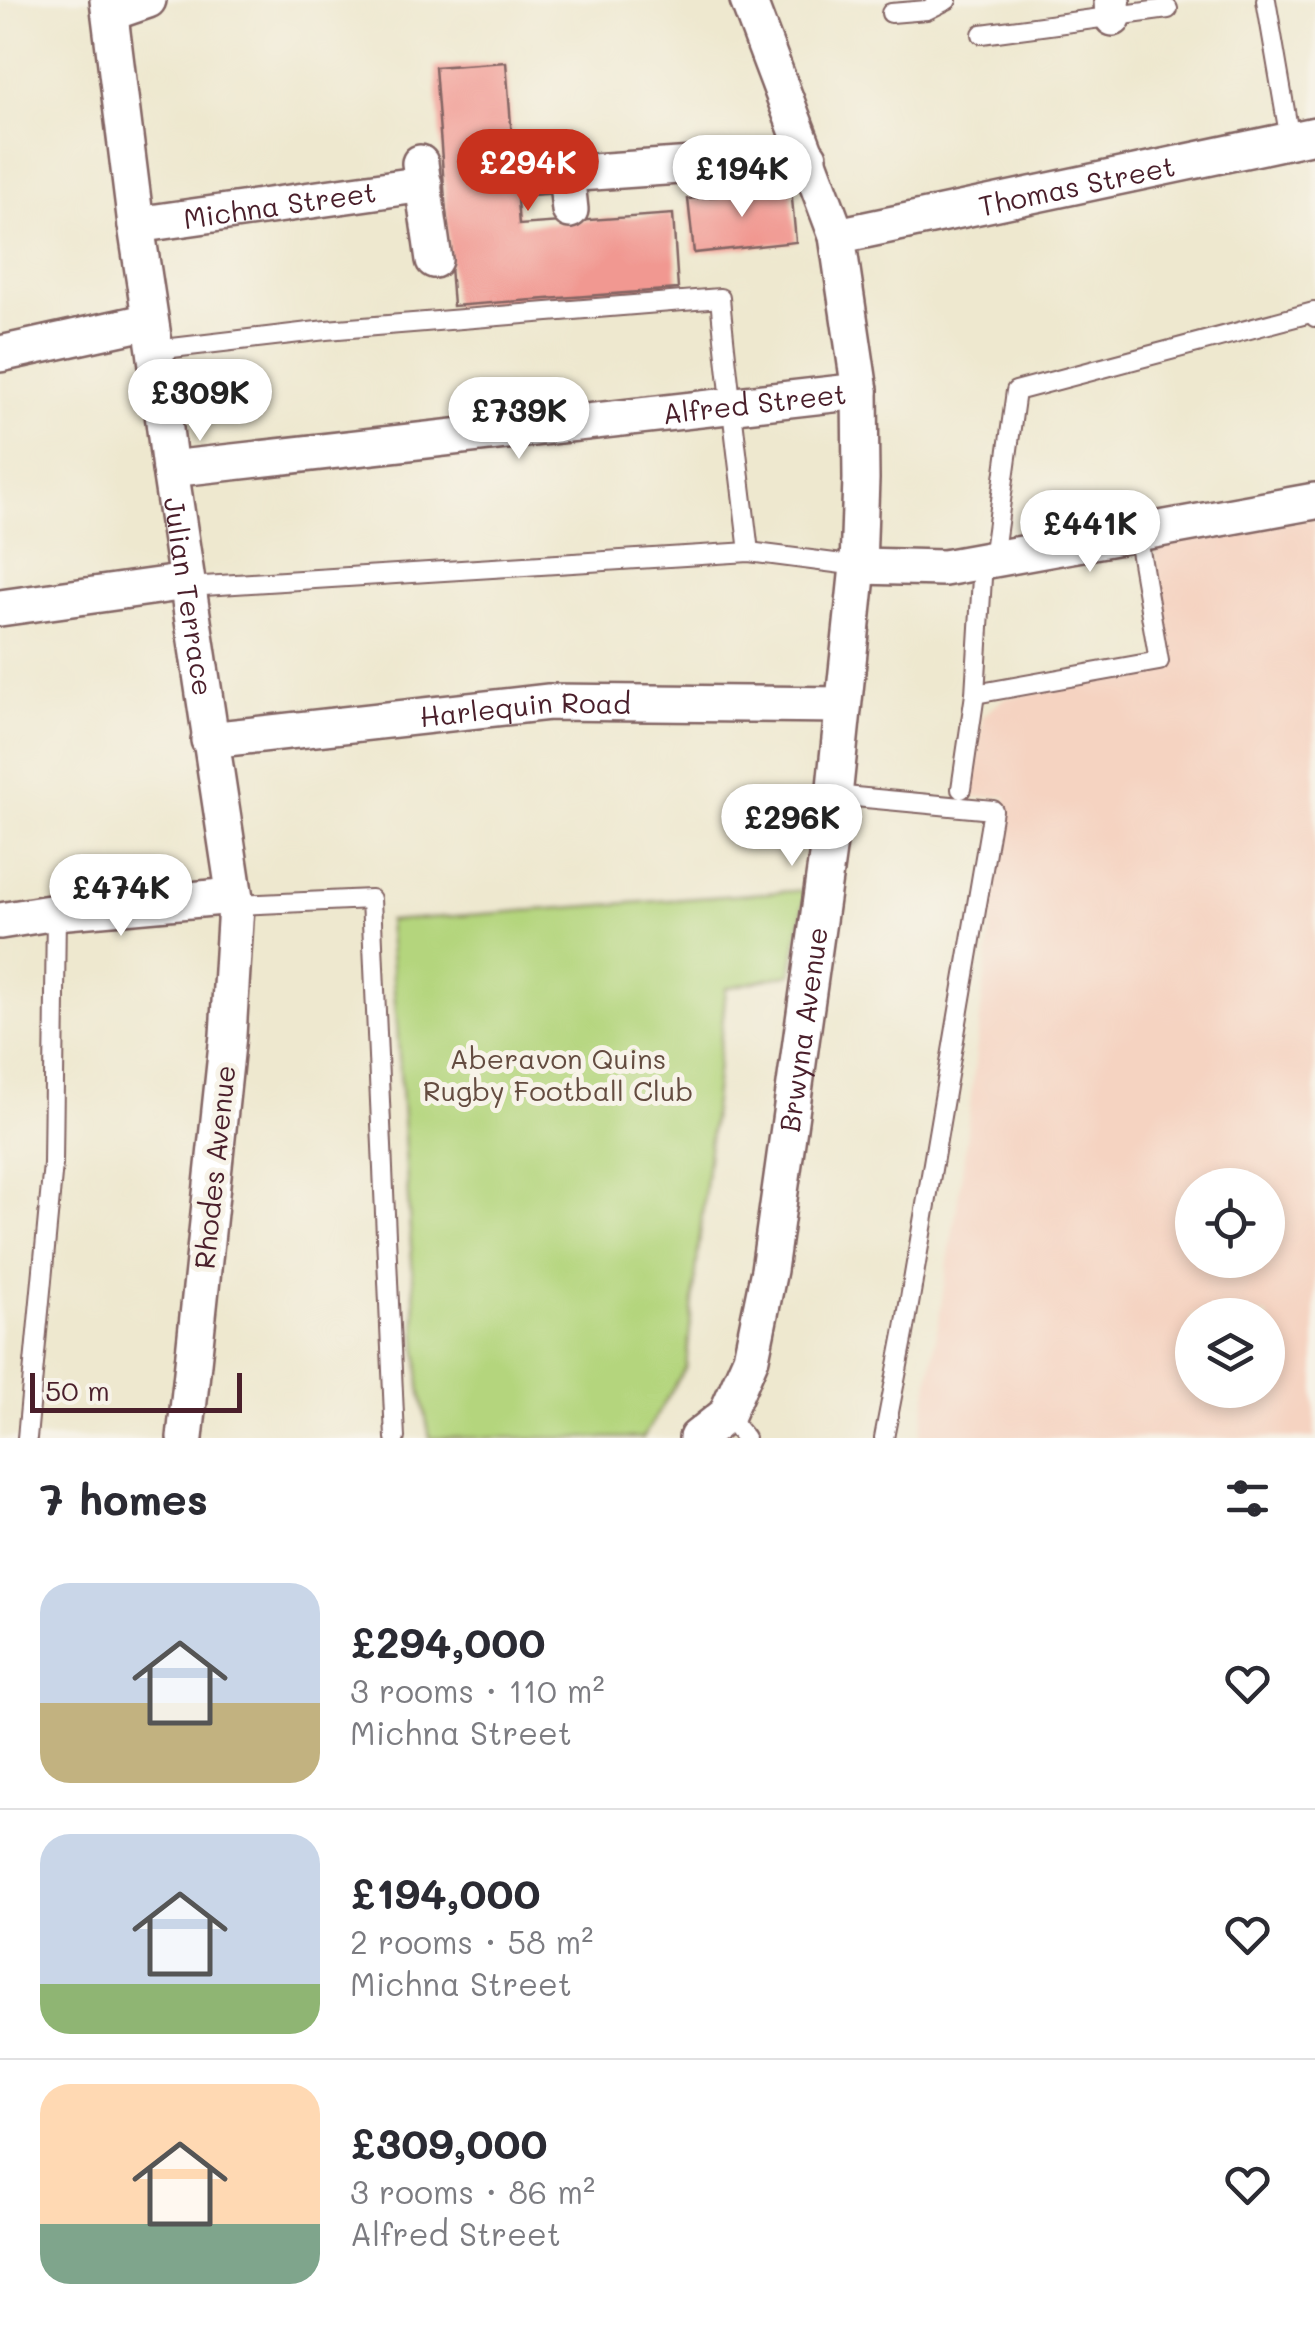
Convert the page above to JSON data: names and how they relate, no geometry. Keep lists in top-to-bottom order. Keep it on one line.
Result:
{"streets":{"street":["Thomas Street","Michna Street","Alfred Street","Julian Terrace","Harlequin Road","Brwyna Avenue","Rhodes Avenue"]},"crossings":[["Thomas Street","Brwyna Avenue"],["Michna Street","Julian Terrace"],["Alfred Street","Julian Terrace"],["Alfred Street","Brwyna Avenue"],["Julian Terrace","Harlequin Road"],["Julian Terrace","Rhodes Avenue"],["Harlequin Road","Brwyna Avenue"]],"parks":["Aberavon Quins Rugby Football Club"],"scale_bar":"50 m","page":{"price":["£294K","£194K","£309K","£739K","£441K","£296K","£474K"],"scale":"50 m","heading":"7 homes","list":[{"name":"£294,000","note":"3 rooms · 110 m² · Michna Street"},{"name":"£194,000","note":"2 rooms · 58 m² · Michna Street"},{"name":"£309,000","note":"3 rooms · 86 m² · Alfred Street"}]}}
